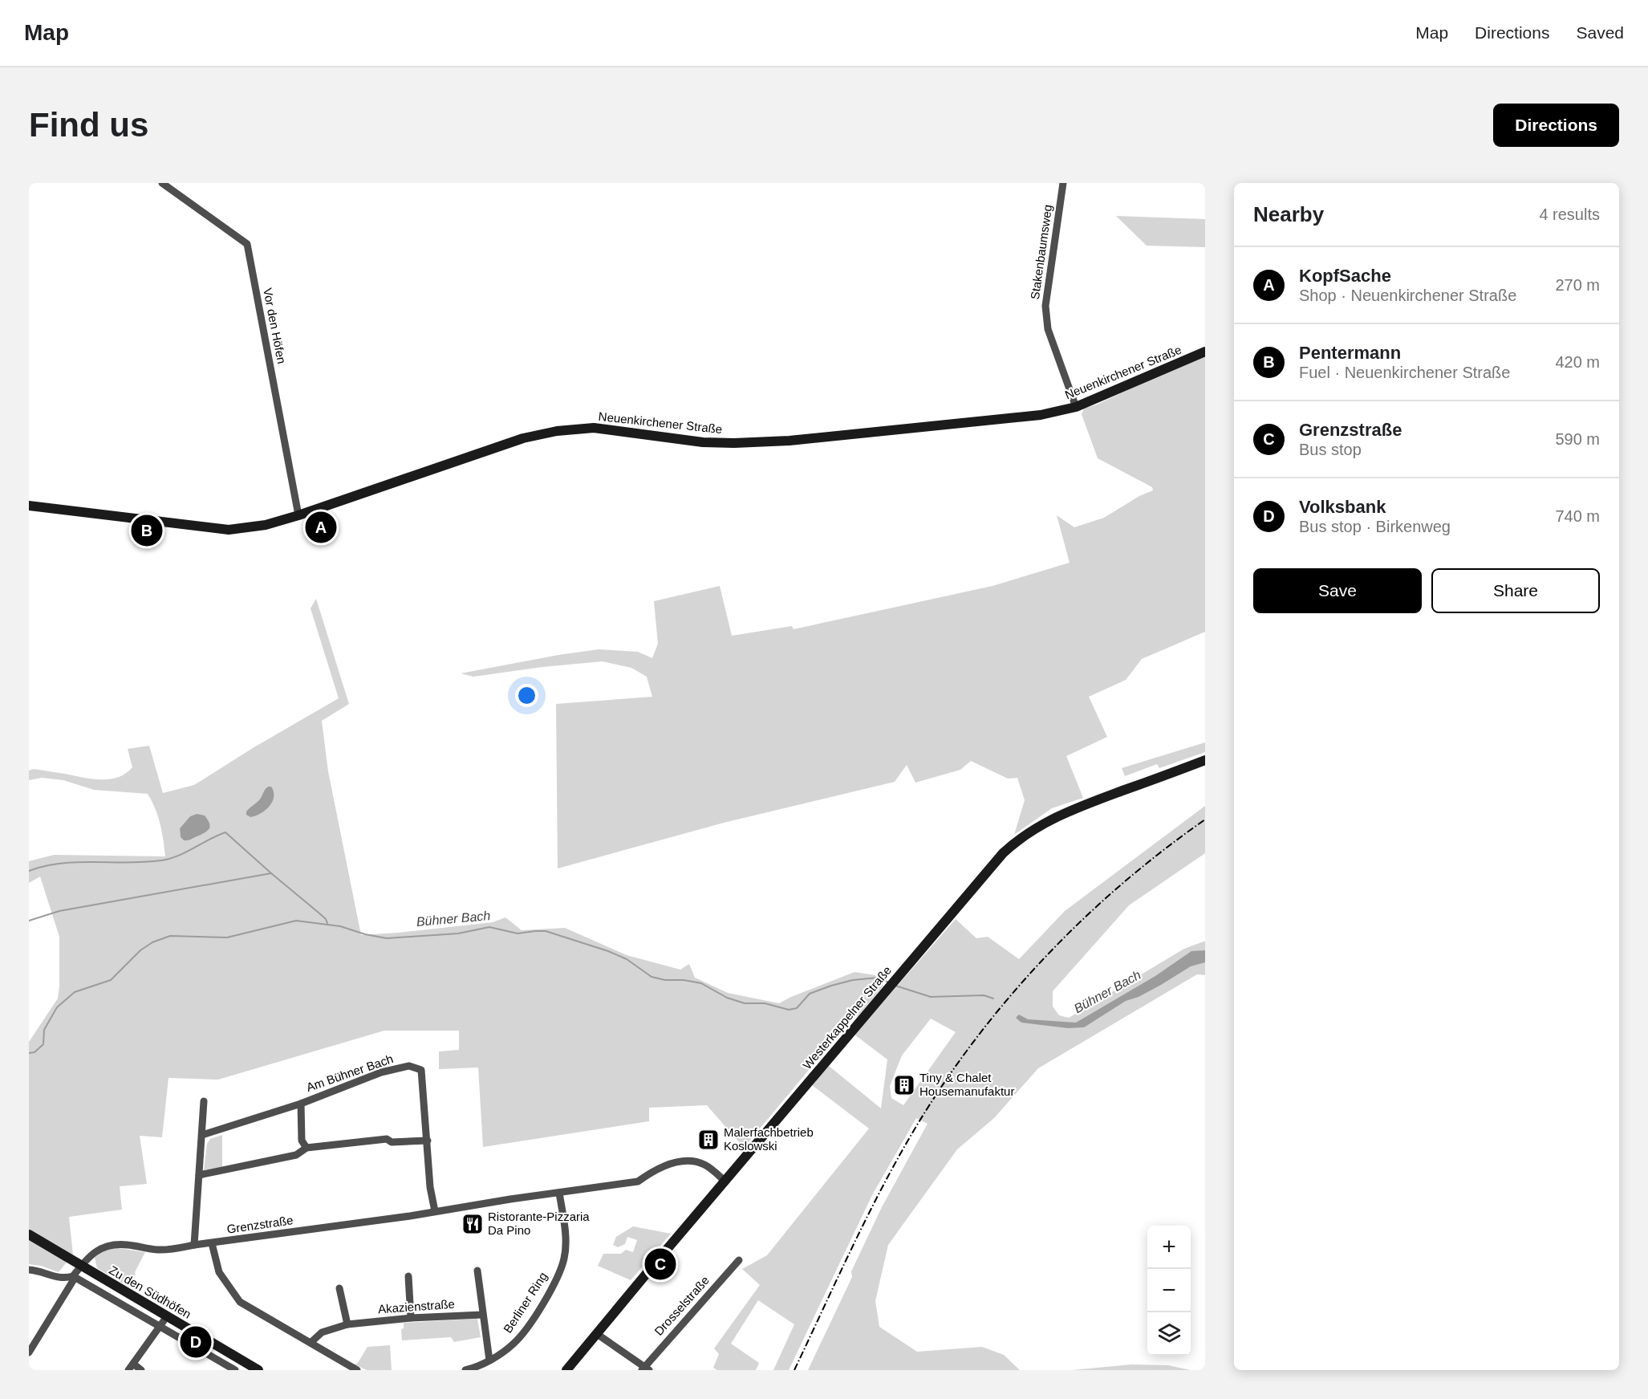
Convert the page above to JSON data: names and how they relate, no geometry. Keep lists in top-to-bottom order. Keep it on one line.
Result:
{"streets":{"street":["Stakenbaumsweg","Vor den Höfen","Neuenkirchener Straße","Westerkappelner Straße","Am Bühner Bach","Grenzstraße","Zu den Südhöfen","Berliner Ring","Drosselstraße","Akazienstraße"]},"crossings":[["Stakenbaumsweg","Neuenkirchener Straße"],["Vor den Höfen","Neuenkirchener Straße"],["Westerkappelner Straße","Grenzstraße"],["Am Bühner Bach","Grenzstraße"],["Grenzstraße","Zu den Südhöfen"],["Grenzstraße","Berliner Ring"]],"water":["Bühner Bach"],"places":{"building":["Tiny & Chalet Housemanufaktur","Malerfachbetrieb Koslowski"],"restaurant":["Ristorante-Pizzaria Da Pino"]},"page":{"header":"Map","nav":["Map","Directions","Saved"],"buttons":["Directions",["Save","Share"]],"title":"Find us","heading":["Nearby","4 results"],"list":[{"mark":"A","name":"KopfSache","note":"Shop · Neuenkirchener Straße","value":"270 m"},{"mark":"B","name":"Pentermann","note":"Fuel · Neuenkirchener Straße","value":"420 m"},{"mark":"C","name":"Grenzstraße","note":"Bus stop","value":"590 m"},{"mark":"D","name":"Volksbank","note":"Bus stop · Birkenweg","value":"740 m"}],"pins":["A","B","C","D"],"map_buttons":["+","−"]}}
